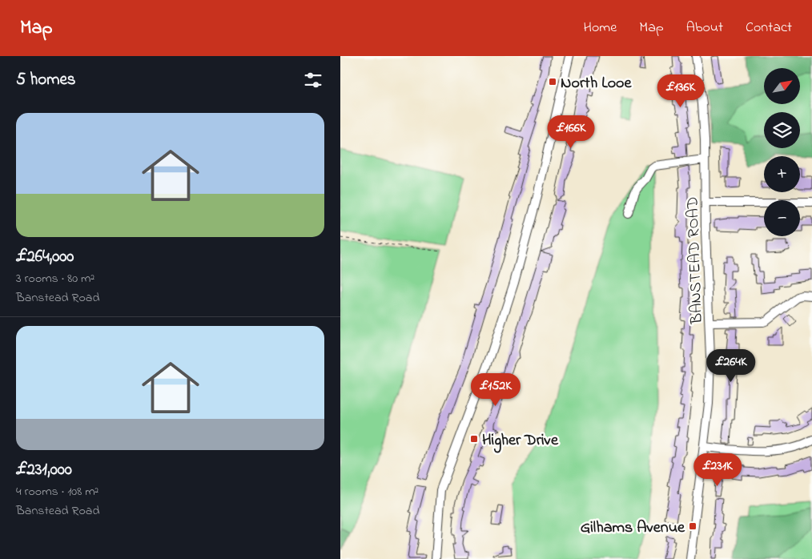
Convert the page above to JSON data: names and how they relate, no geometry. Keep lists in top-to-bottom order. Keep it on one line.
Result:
{"streets":{"street":["BANSTEAD ROAD"]},"places":{"transit":["North Looe","Higher Drive","Gilhams Avenue"]},"north":"top right","page":{"header":"Map","nav":["Home","Map","About","Contact"],"heading":"5 homes","map_buttons":["+","−"],"price":["£136K","£166K","£264K","£152K","£231K"],"list":[{"name":"£264,000","note":"3 rooms · 80 m² · Banstead Road"},{"name":"£231,000","note":"4 rooms · 108 m² · Banstead Road"}]}}
